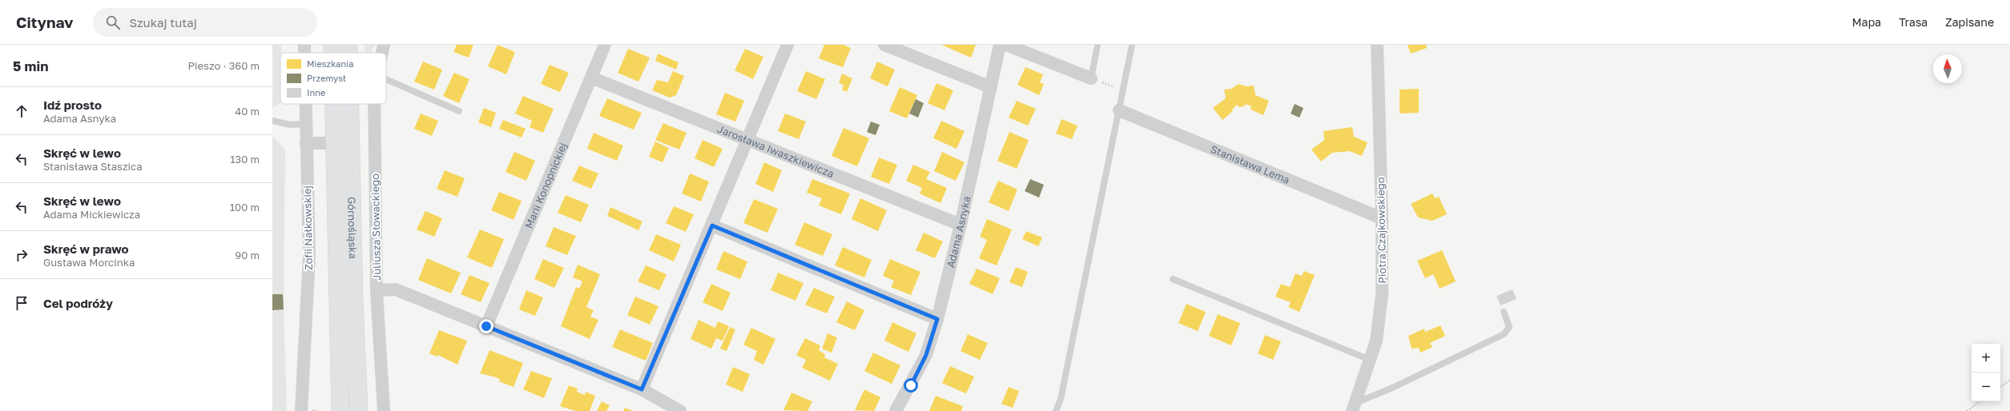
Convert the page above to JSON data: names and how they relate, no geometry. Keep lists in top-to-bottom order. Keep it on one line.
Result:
{"streets":{"main road":["Górnośląska"],"street":["Jarosława Iwaszkiewicza","Stanisława Lema","Marii Konopnickiej","Juliusza Słowackiego","Zofii Nałkowskiej","Piotra Czajkowskiego","Adama Asnyka"]},"crossings":[["Jarosława Iwaszkiewicza","Marii Konopnickiej"],["Jarosława Iwaszkiewicza","Adama Asnyka"],["Stanisława Lema","Piotra Czajkowskiego"]],"legend":["Mieszkania","Przemysł","Inne"],"north":"top","page":{"header":"Citynav","search":"Szukaj tutaj","nav":["Mapa","Trasa","Zapisane"],"heading":["5 min","Pieszo · 360 m"],"list":[["Idź prosto","Adama Asnyka","40 m"],["Skręć w lewo","Stanisława Staszica","130 m"],["Skręć w lewo","Adama Mickiewicza","100 m"],["Skręć w prawo","Gustawa Morcinka","90 m"],"Cel podróży"],"map_buttons":["+","−"]}}
